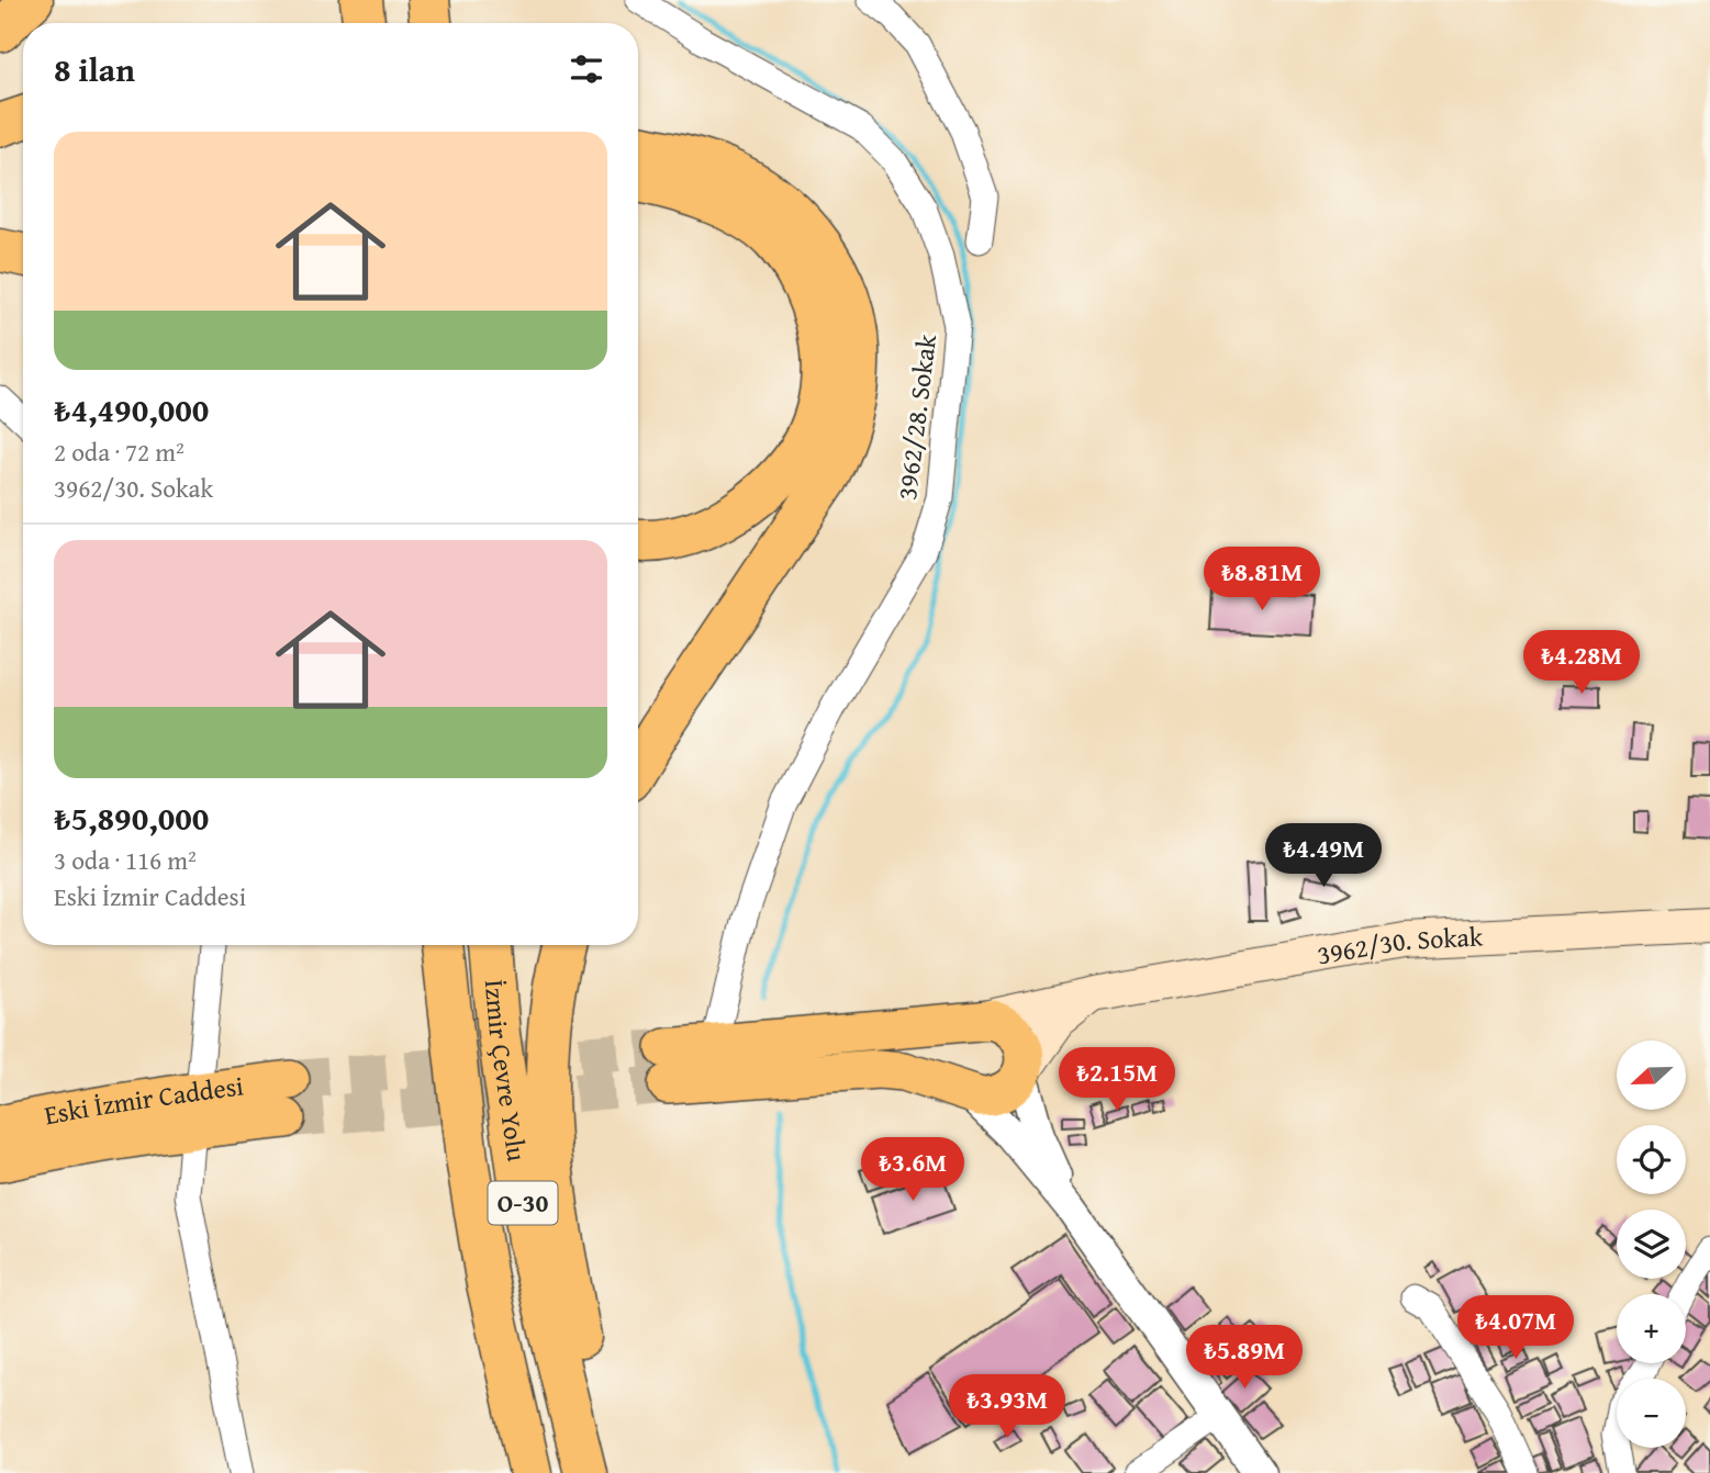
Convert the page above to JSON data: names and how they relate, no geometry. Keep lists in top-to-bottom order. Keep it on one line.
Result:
{"streets":{"highway":["İzmir Çevre Yolu","O-30"],"main road":["3962/30. Sokak","Eski İzmir Caddesi"],"street":["3962/28. Sokak"]},"north":"left","page":{"heading":"8 ilan","list":[{"name":"₺4,490,000","note":"2 oda · 72 m² · 3962/30. Sokak"},{"name":"₺5,890,000","note":"3 oda · 116 m² · Eski İzmir Caddesi"}],"price":["₺8.81M","₺4.28M","₺4.49M","₺2.15M","₺3.6M","₺4.07M","₺5.89M","₺3.93M"],"map_buttons":["+","−"]}}
